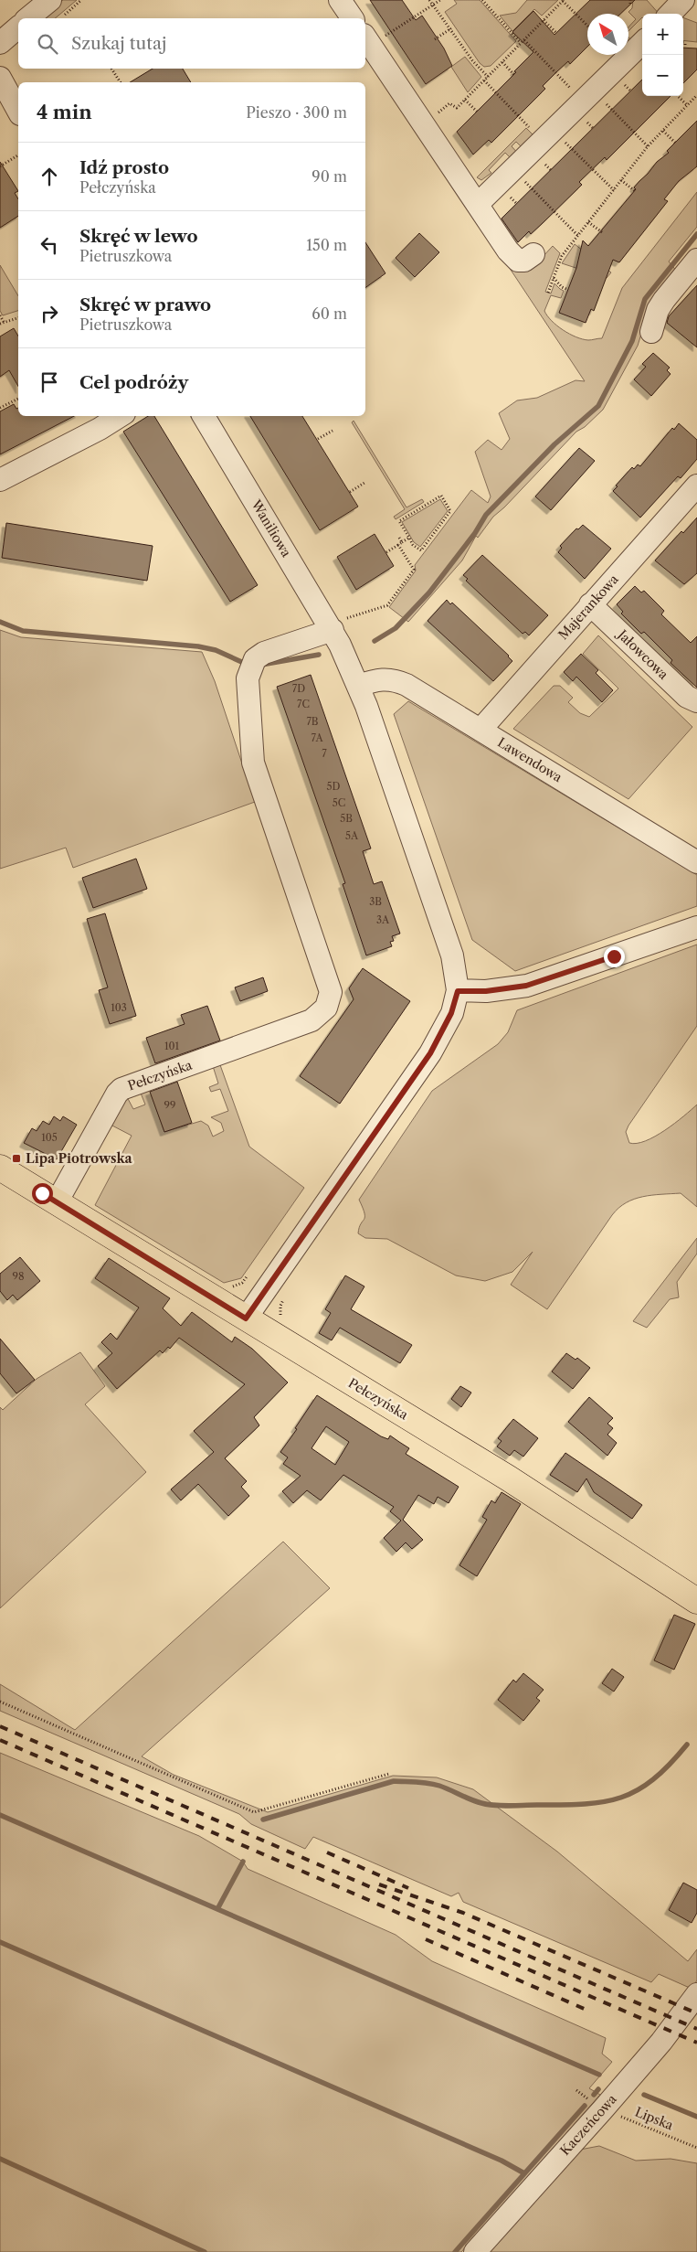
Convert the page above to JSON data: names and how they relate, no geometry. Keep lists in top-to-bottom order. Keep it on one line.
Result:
{"streets":{"main road":["Pełczyńska"],"street":["Waniliowa","Majerankowa","Jałowcowa","Lawendowa","Kaczeńcowa"],"path":["Lipska"]},"crossings":[["Waniliowa","Lawendowa"],["Waniliowa","Pełczyńska"],["Majerankowa","Jałowcowa"],["Majerankowa","Lawendowa"],["Lipska","Kaczeńcowa"]],"places":{"transit":["Lipa Piotrowska"]},"house_numbers":["7D","7C","7B","7A","7","5D","5C","5B","5A","3B","3A","103","101","99","105","98"],"north":"top left","page":{"map_buttons":["+","−"],"search":"Szukaj tutaj","heading":["4 min","Pieszo · 300 m"],"list":[["Idź prosto","Pełczyńska","90 m"],["Skręć w lewo","Pietruszkowa","150 m"],["Skręć w prawo","Pietruszkowa","60 m"],"Cel podróży"]}}
